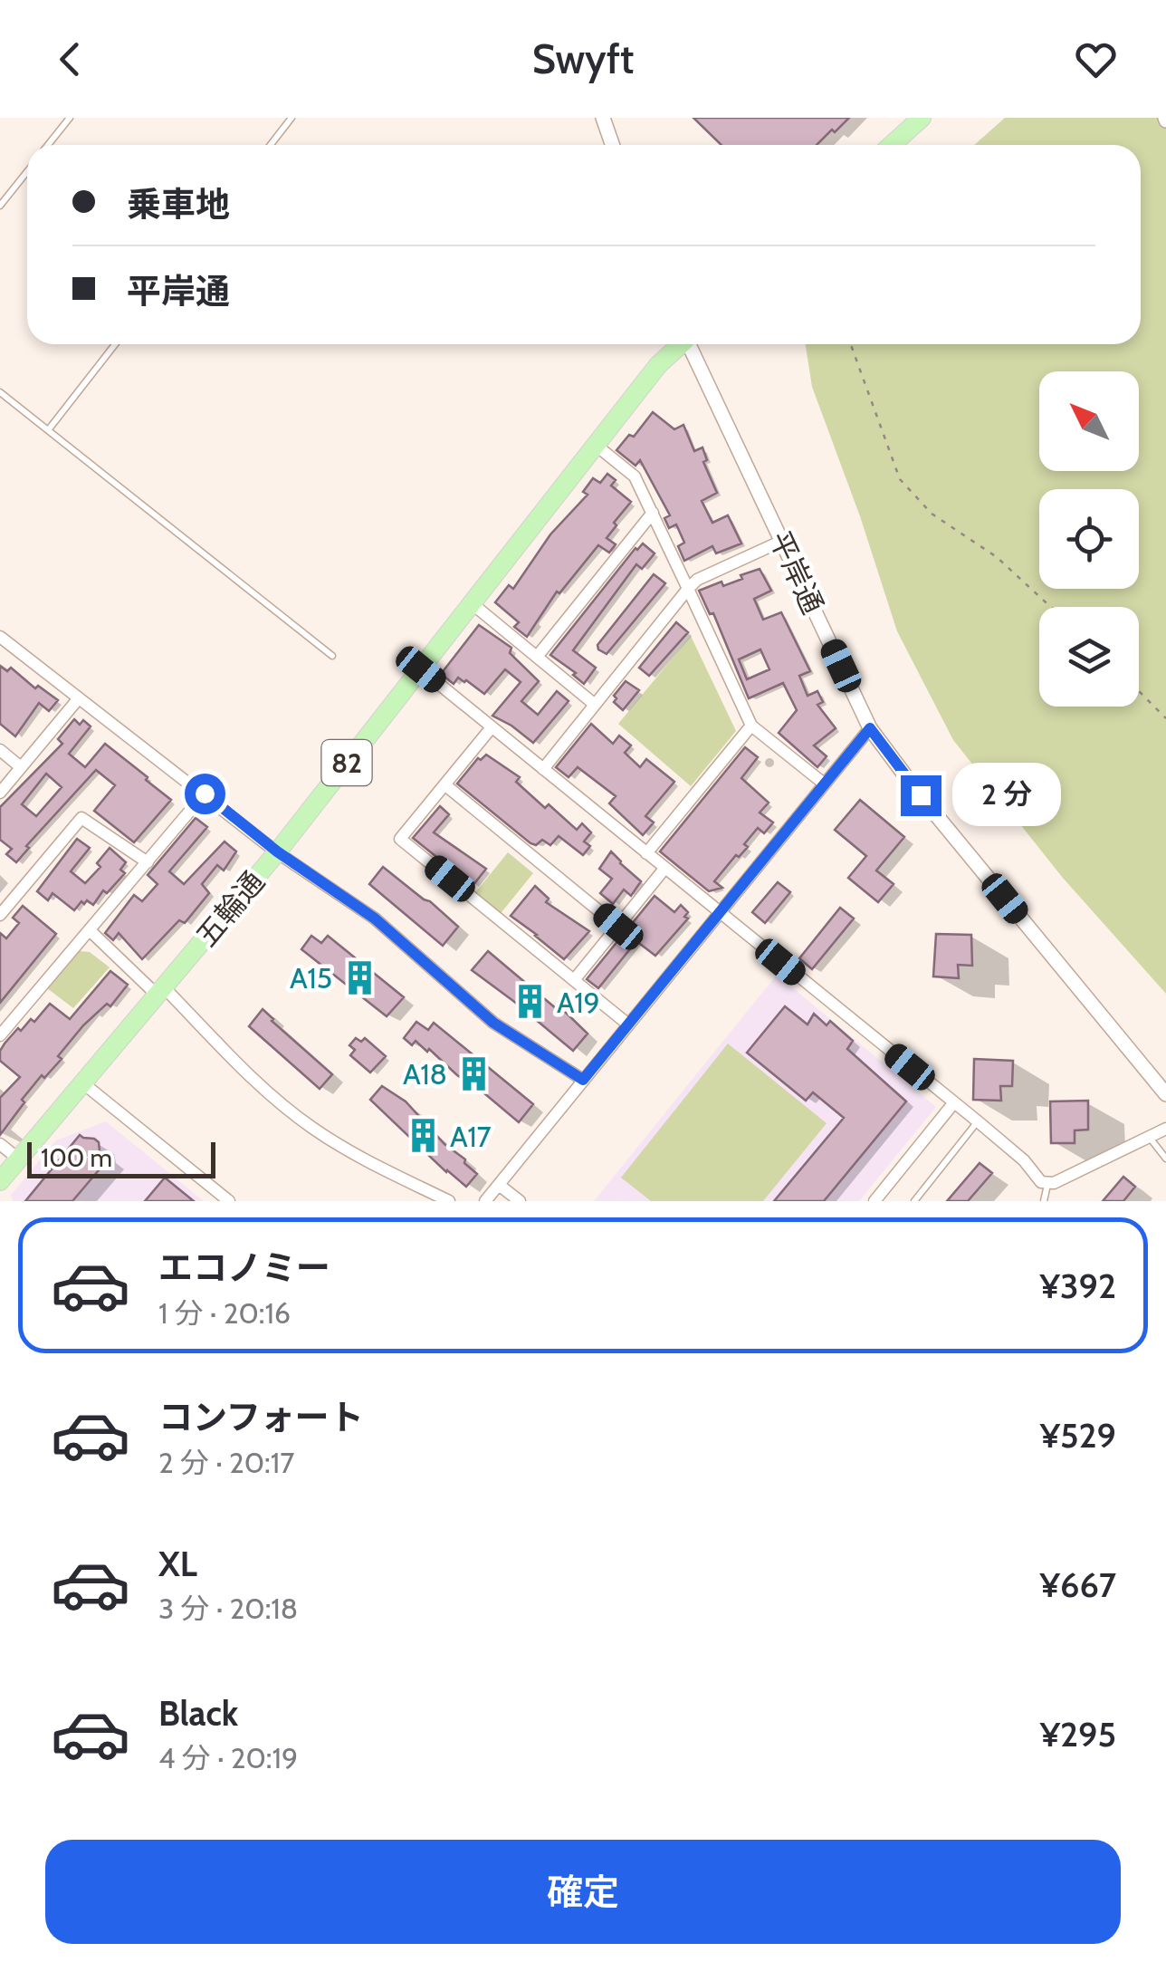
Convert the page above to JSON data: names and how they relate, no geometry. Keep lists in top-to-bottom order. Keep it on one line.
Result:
{"streets":{"main road":["82","五輪通"],"street":["平岸通"]},"places":{"building":["A15","A19","A18","A17"]},"scale_bar":"100 m","north":"top left","page":{"header":"Swyft","banner":["乗車地","平岸通"],"bubble":"2 分","scale":"100 m","list":[{"name":"エコノミー","note":"1 分 · 20:16","value":"¥392"},{"name":"コンフォート","note":"2 分 · 20:17","value":"¥529"},{"name":"XL","note":"3 分 · 20:18","value":"¥667"},{"name":"Black","note":"4 分 · 20:19","value":"¥295"}],"buttons":"確定"}}
